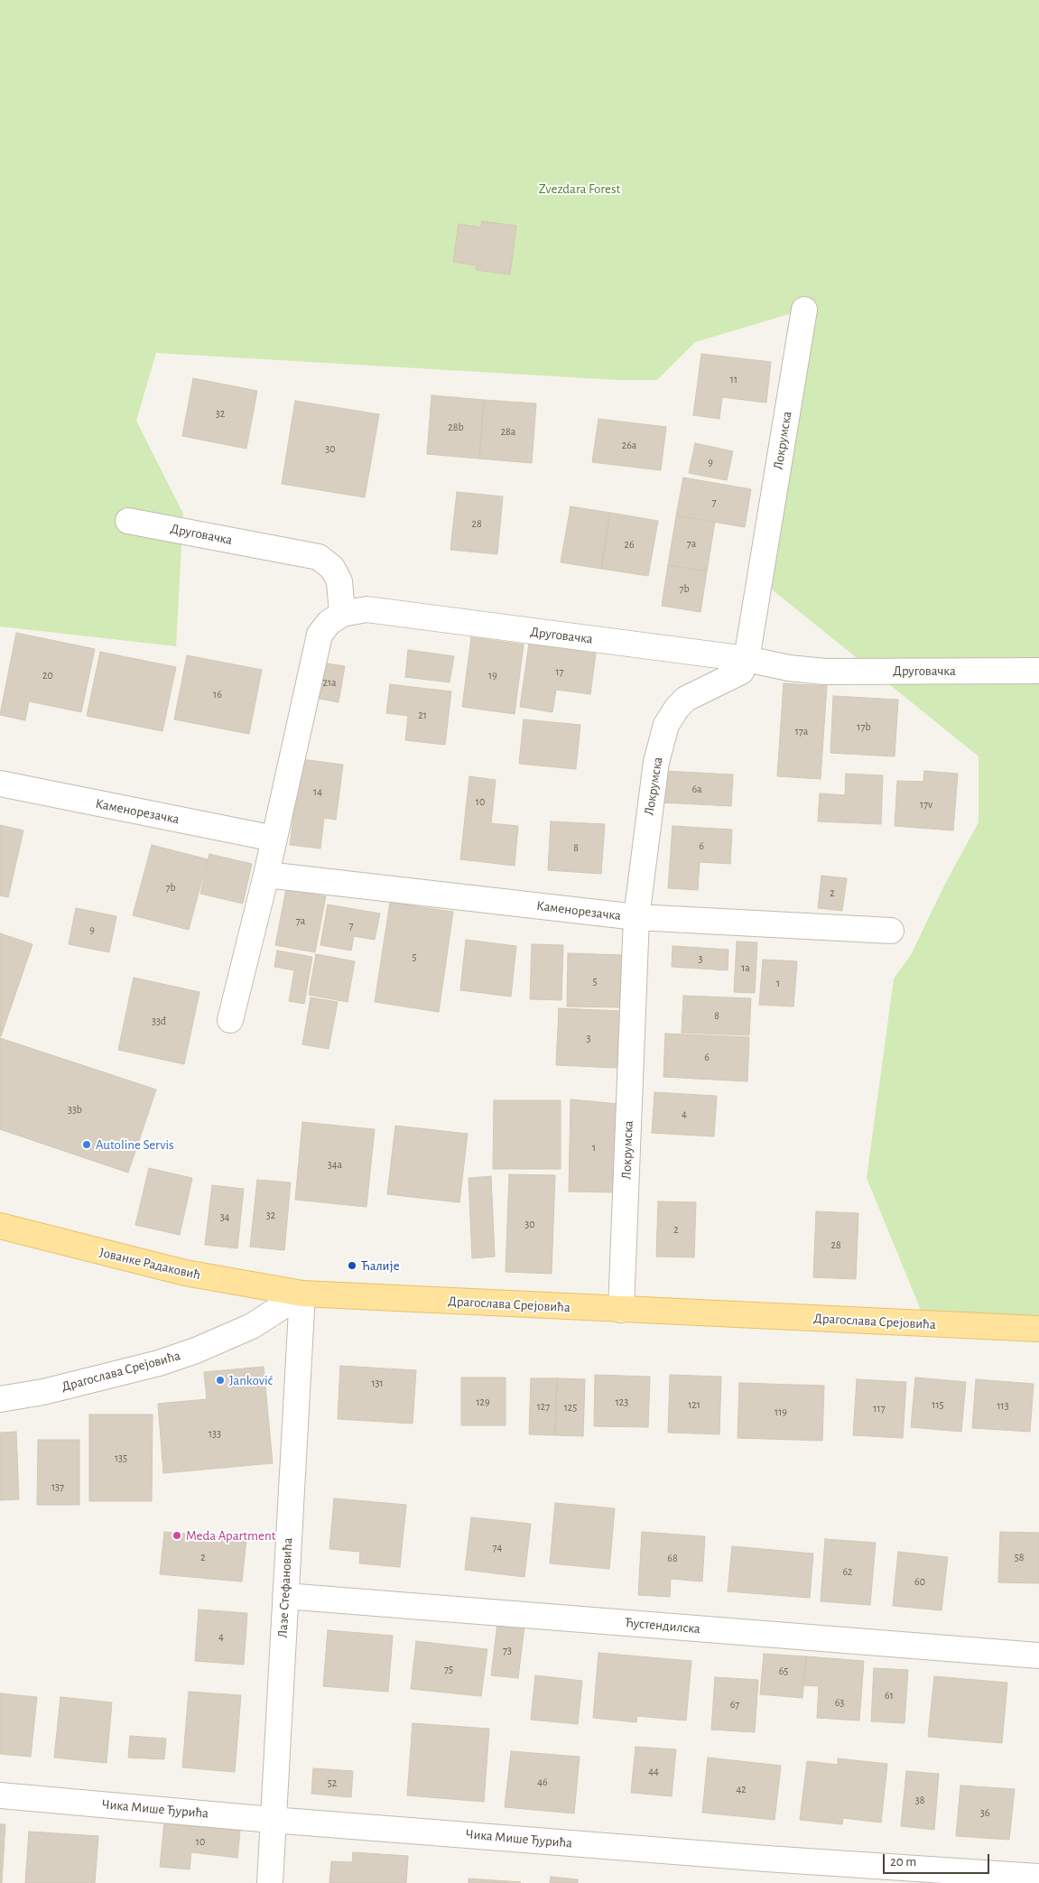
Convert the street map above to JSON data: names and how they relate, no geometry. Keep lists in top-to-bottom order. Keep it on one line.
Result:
{"streets":{"main road":["Јованке Радаковић","Драгослава Срејовића"],"street":["Локрумска","Друговачка","Каменорезачка","Лазе Стефановића","Ћустендилска","Чика Мише Ђурића"]},"crossings":[["Локрумска","Друговачка"],["Локрумска","Каменорезачка"],["Локрумска","Драгослава Срејовића"],["Јованке Радаковић","Драгослава Срејовића"],["Јованке Радаковић","Лазе Стефановића"],["Драгослава Срејовића","Лазе Стефановића"],["Лазе Стефановића","Ћустендилска"],["Лазе Стефановића","Чика Мише Ђурића"]],"parks":["Zvezdara Forest"],"places":["Autoline Servis","Ћалије","Janković","Meda Apartment"],"house_numbers":["11","32","28b","28a","26a","30","9","7","28","7a","26","7b","17","20","19","21a","16","21","17b","17a","6a","14","10","17v","6","8","7b","2","7a","7","9","5","3","1a","5","1","8","33đ","3","6","33b","4","1","34a","32","34","30","2","28","131","129","123","121","115","113","127","125","117","119","133","135","137","74","2","58","68","62","60","4","73","75","65","61","63","67","44","46","52","42","38","36","10"],"scale_bar":"20 m"}
